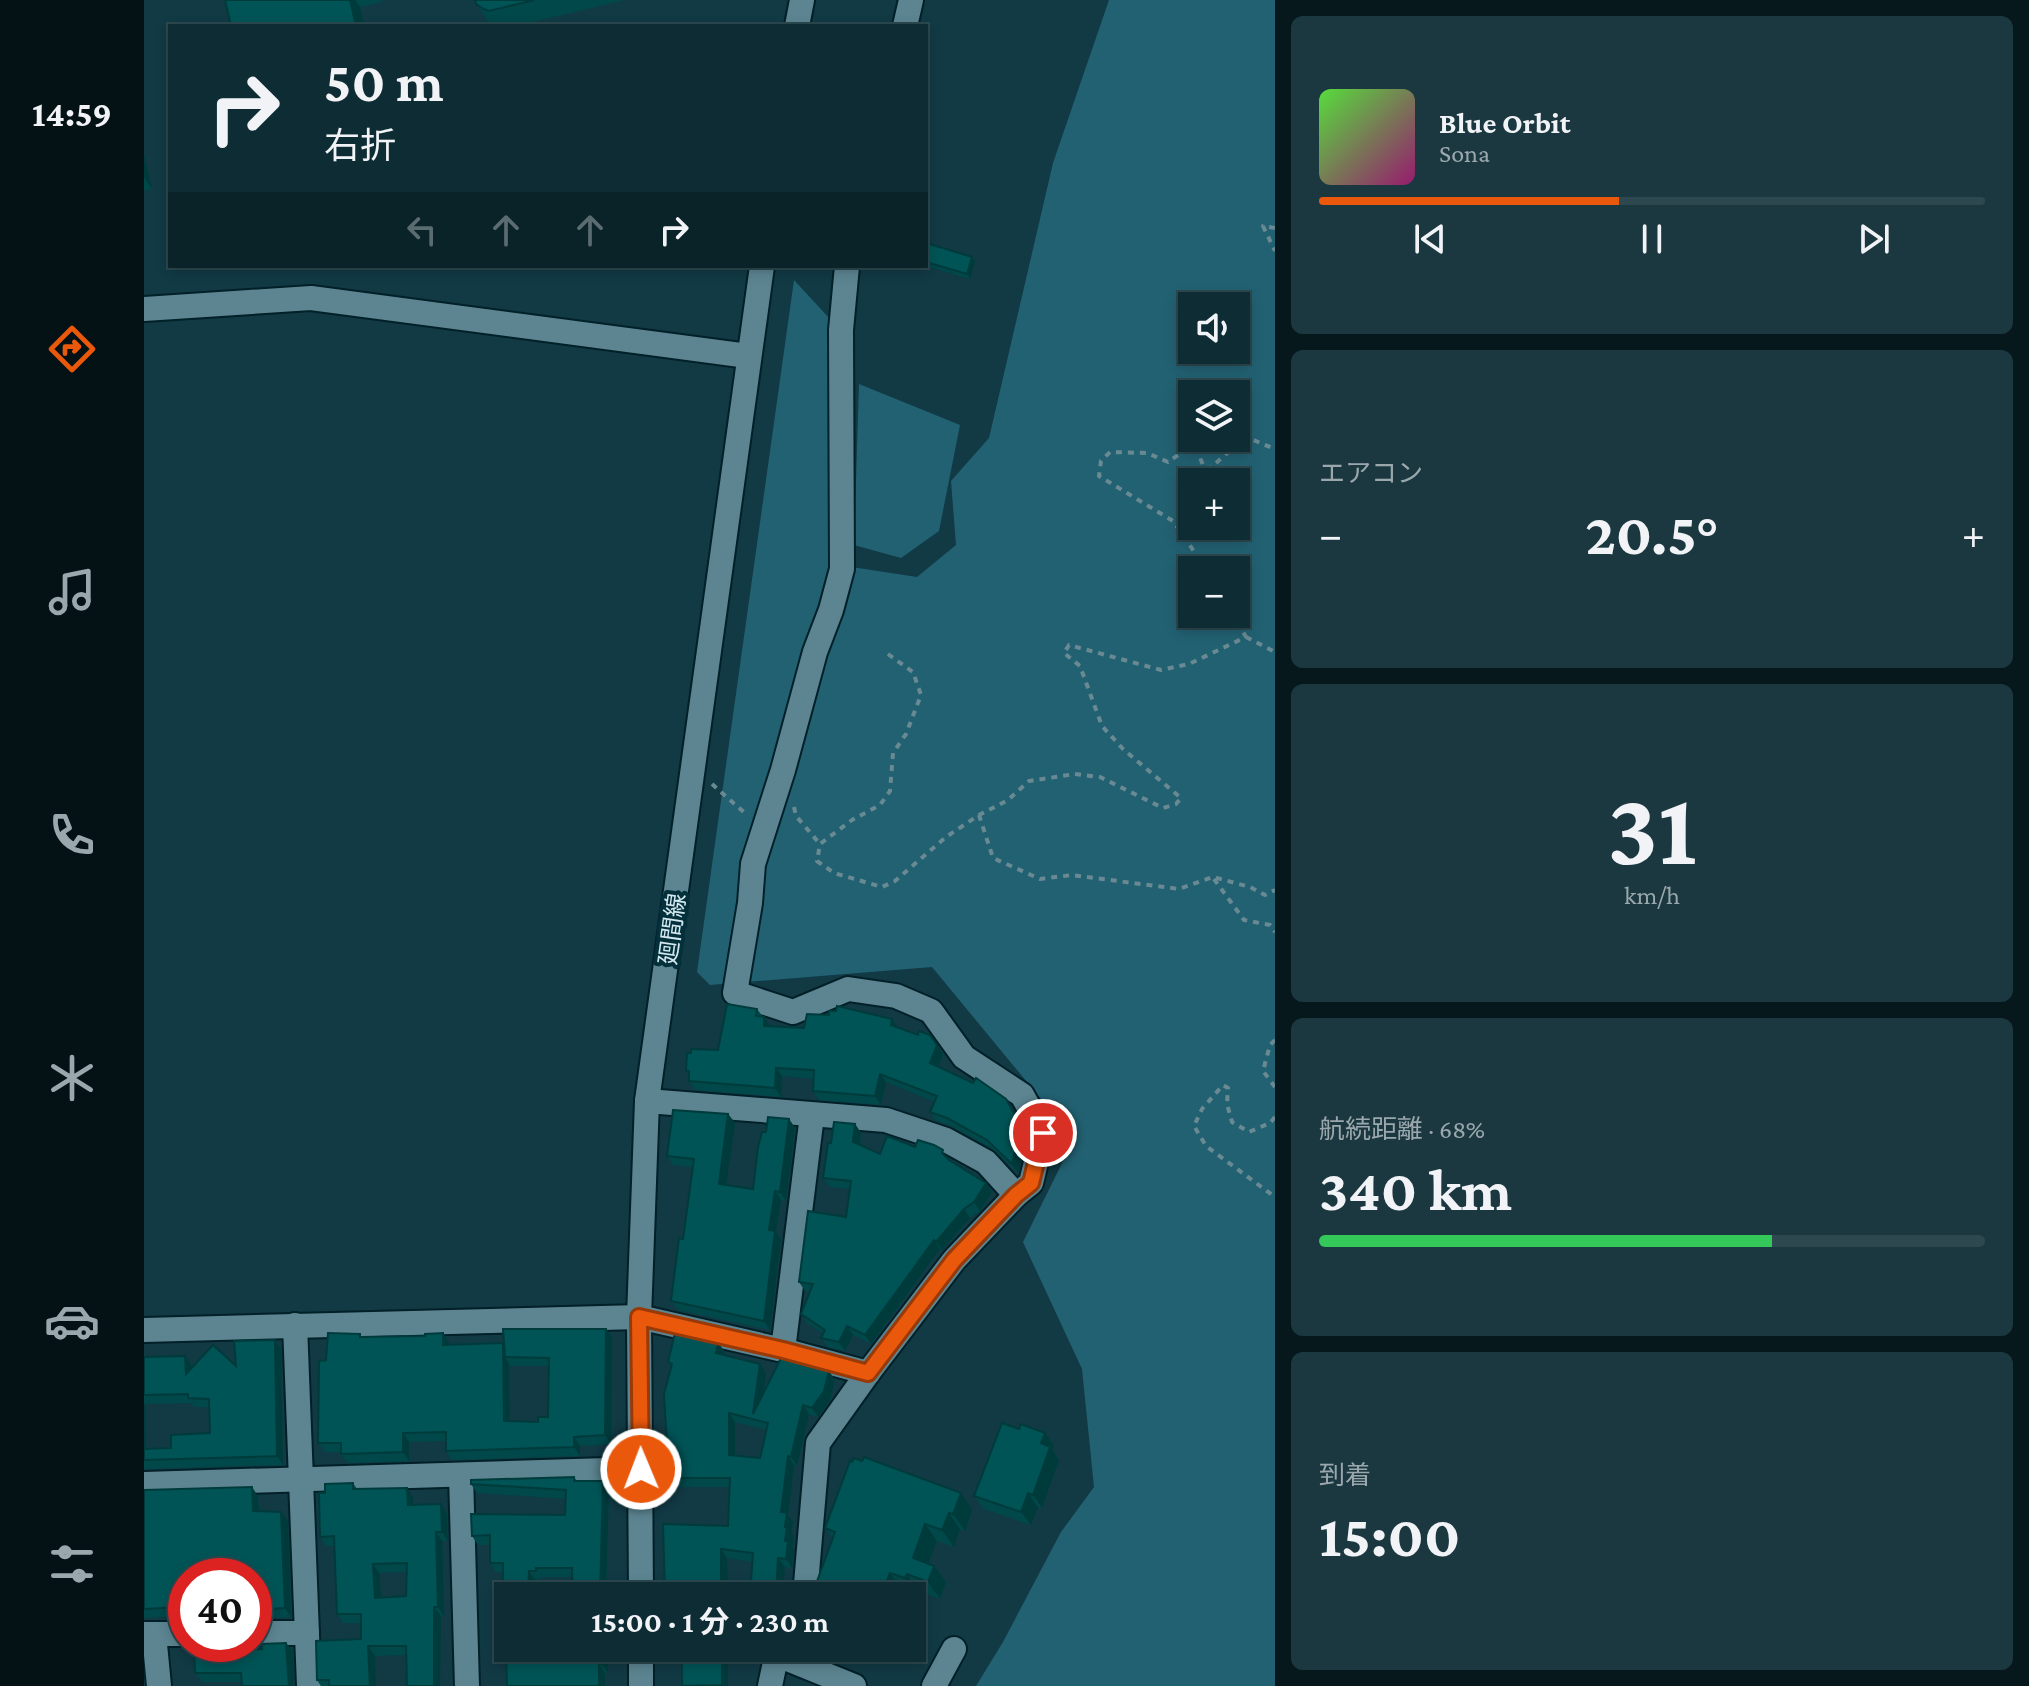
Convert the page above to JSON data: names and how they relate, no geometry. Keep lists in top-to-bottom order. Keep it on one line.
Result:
{"streets":{"street":["廻間線"]},"page":{"tabs":"14:59","turn":["50 m","右折"],"song":["Blue Orbit","Sona"],"map_buttons":["+","−"],"tile":["エアコン",["31","km/h"],["航続距離 · 68%","340 km"],["到着","15:00"]],"heat":["−","20.5°","+"],"limit":"40","trip":"15:00 · 1 分 · 230 m"}}
